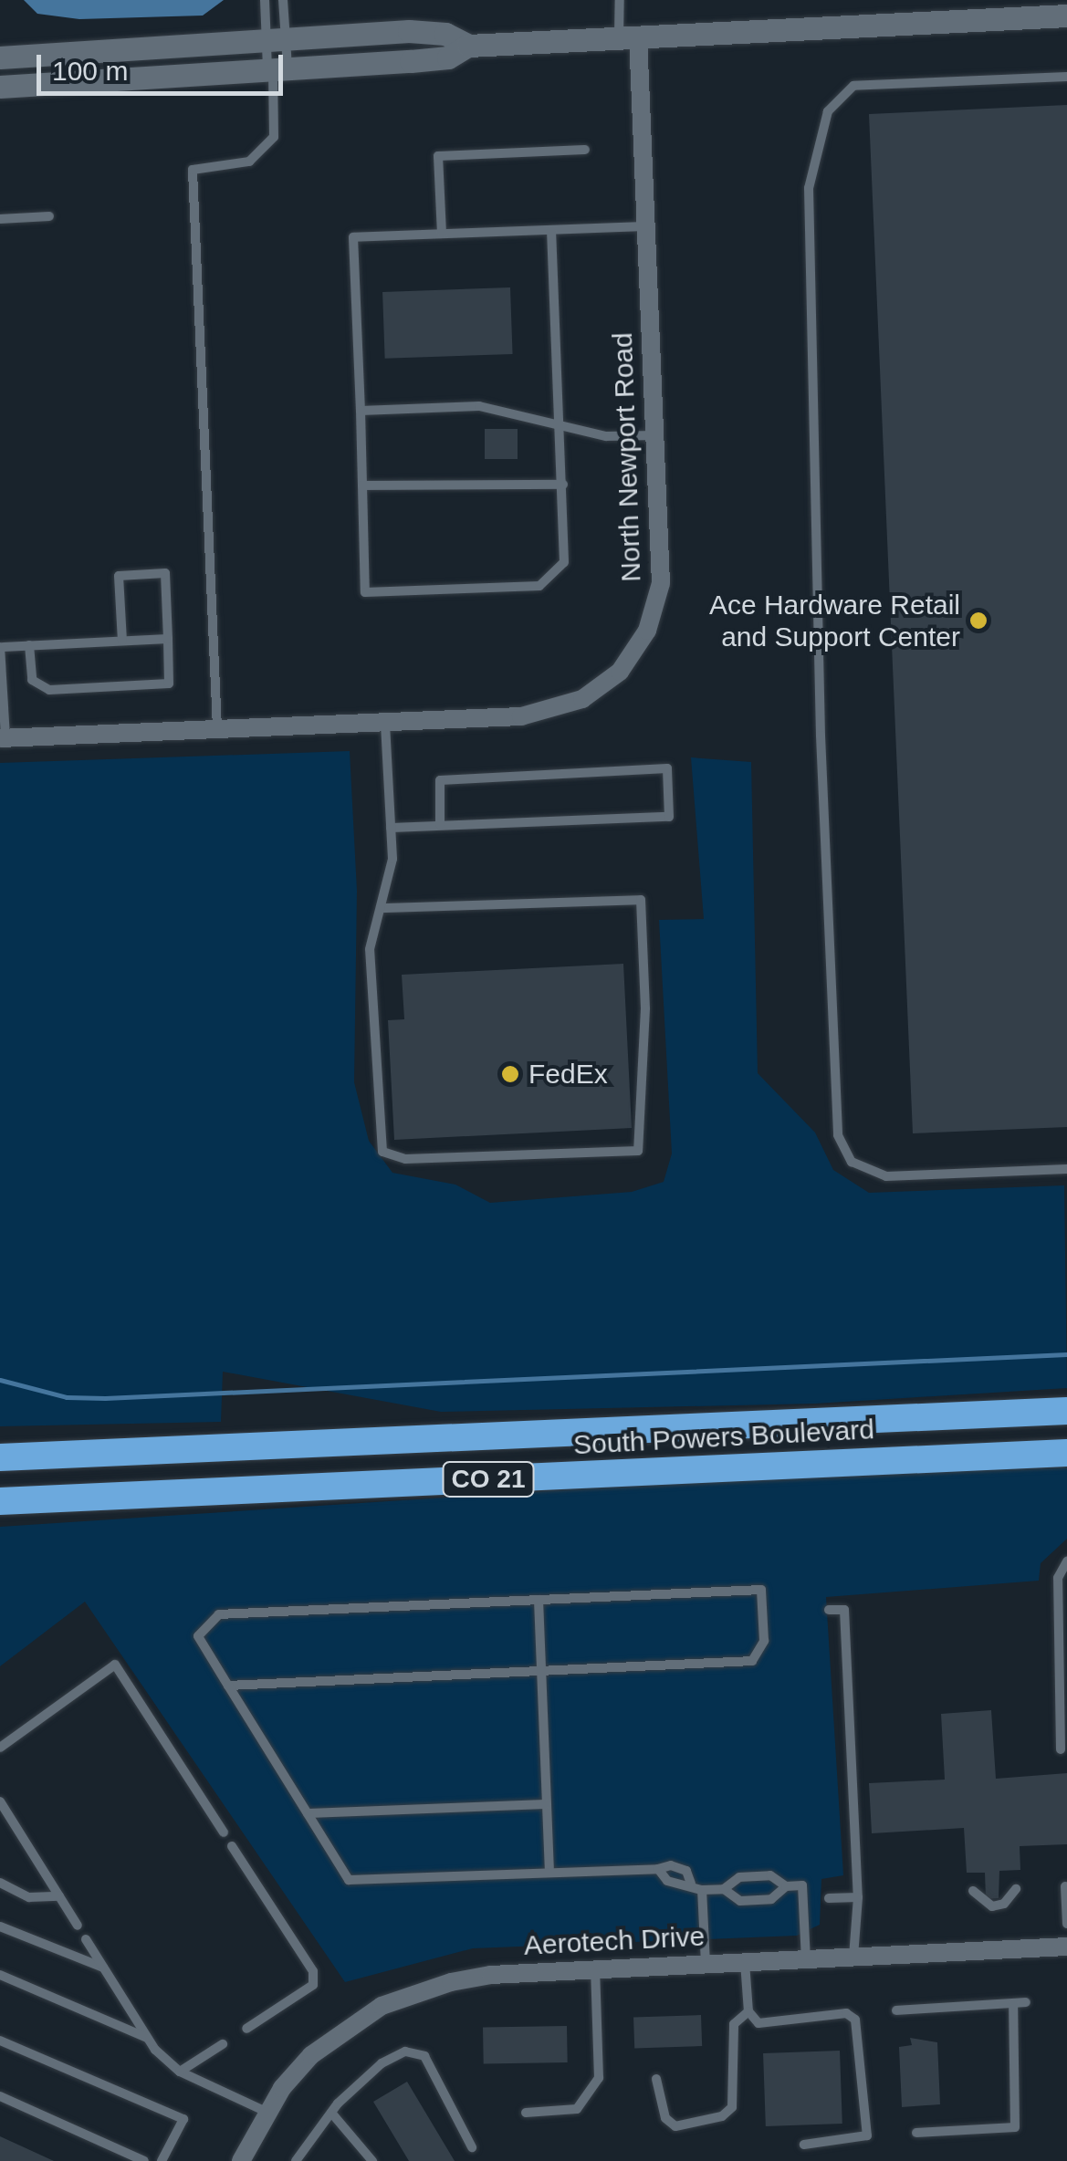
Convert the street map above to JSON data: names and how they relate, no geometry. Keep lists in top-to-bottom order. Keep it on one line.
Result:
{"streets":{"highway":["South Powers Boulevard","CO 21"],"street":["North Newport Road","Aerotech Drive"]},"places":["Ace Hardware Retail and Support Center","FedEx"],"scale_bar":"100 m"}
